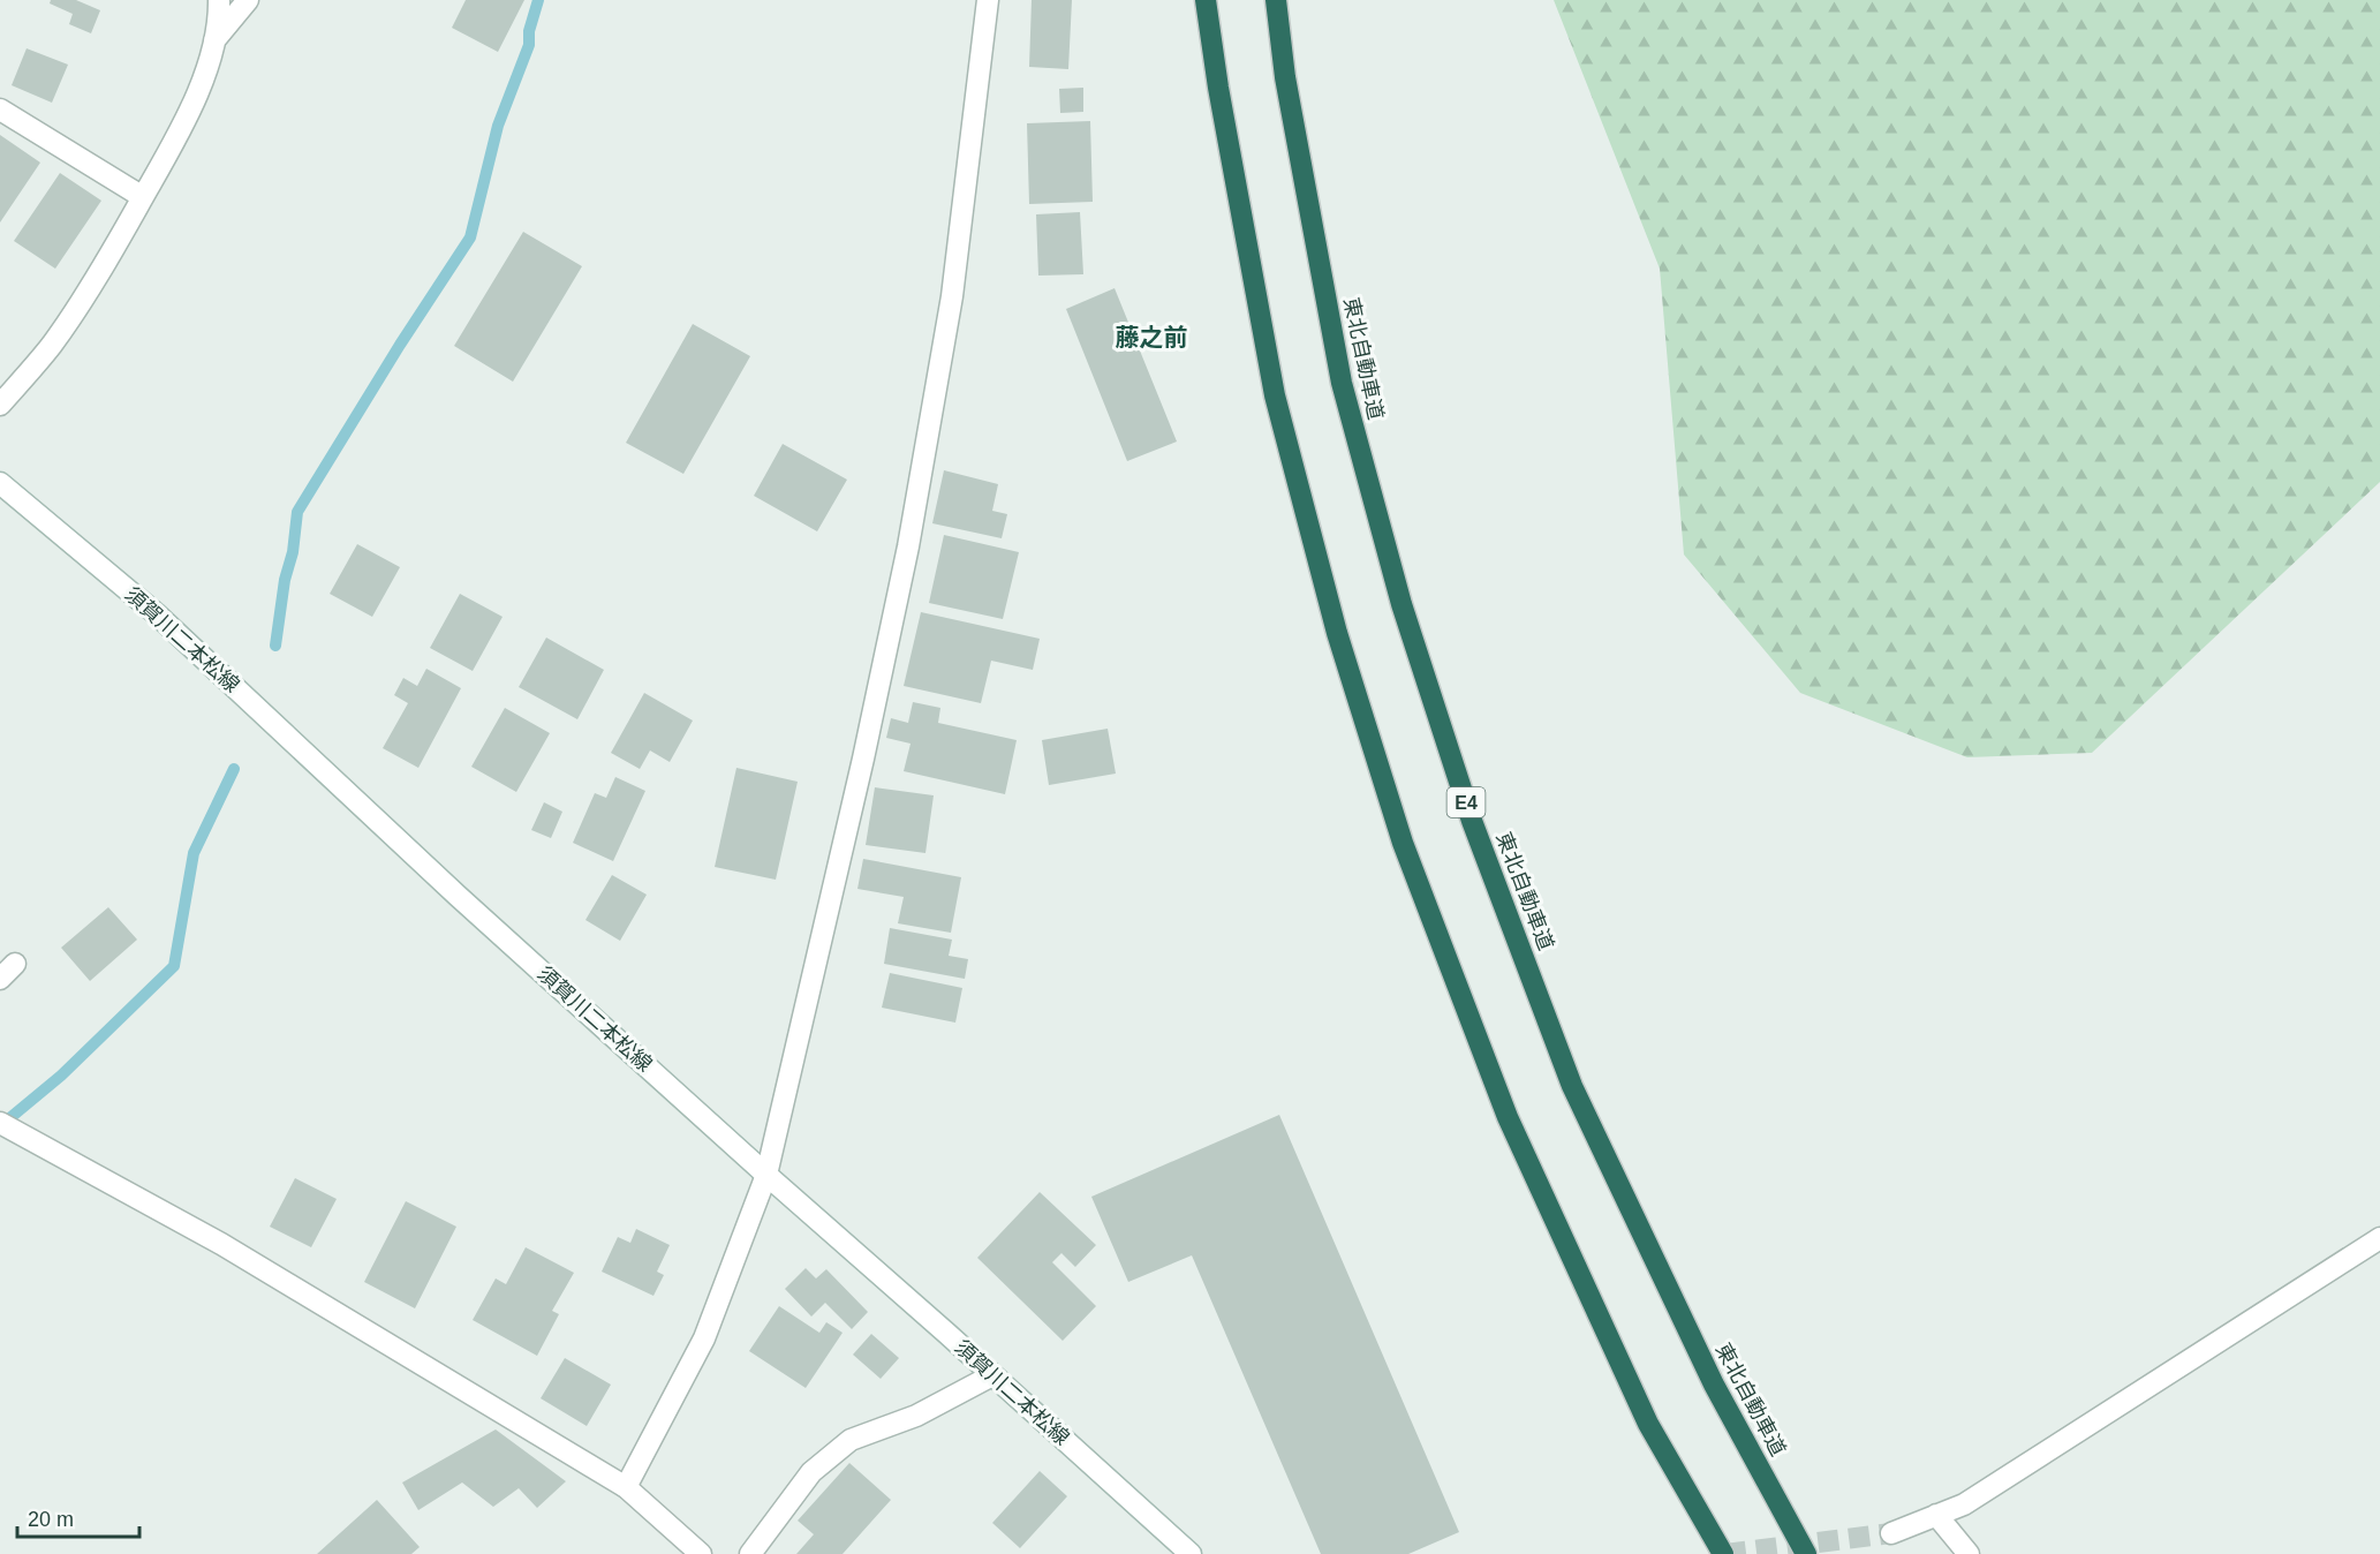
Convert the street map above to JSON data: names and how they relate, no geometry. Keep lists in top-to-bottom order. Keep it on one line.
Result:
{"streets":{"highway":["東北自動車道","E4"],"street":["須賀川二本松線"]},"districts":["藤之前"],"scale_bar":"20 m"}
